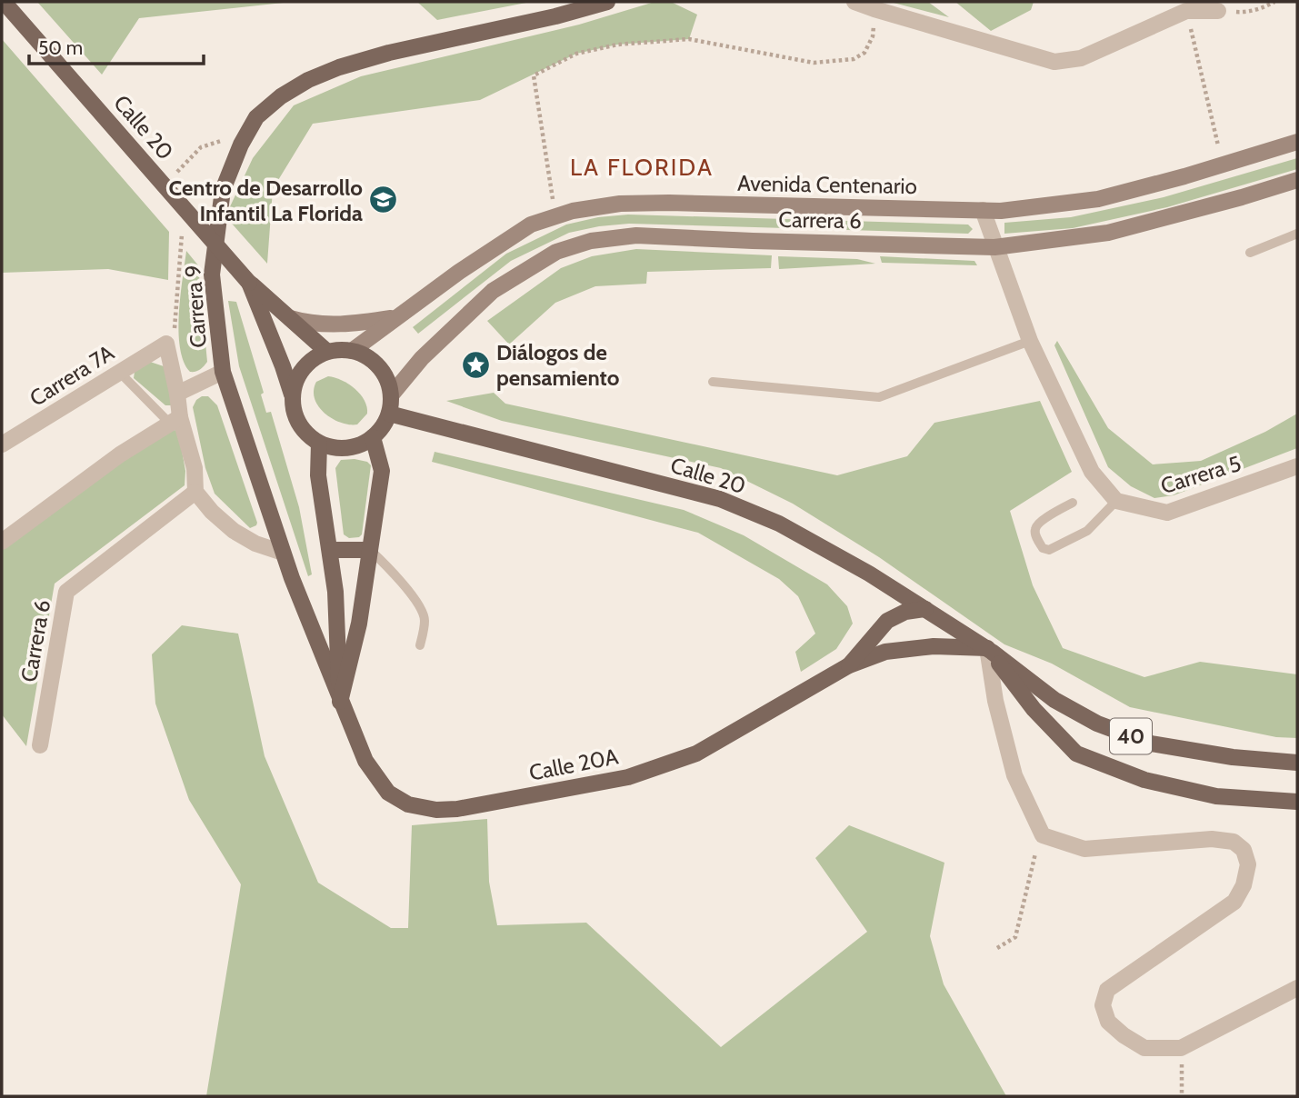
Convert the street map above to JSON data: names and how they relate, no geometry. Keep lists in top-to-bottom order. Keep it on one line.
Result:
{"streets":{"main road":["Calle 20","Avenida Centenario","Carrera 6","Carrera 9","40","Calle 20A"],"street":["Carrera 7A","Carrera 5"]},"crossings":[["Calle 20","Avenida Centenario"],["Calle 20","Carrera 6"],["Calle 20","40"],["Avenida Centenario","Carrera 6"],["Carrera 9","Calle 20A"]],"districts":["LA FLORIDA"],"places":{"school or university":["Centro de Desarrollo Infantil La Florida"],"place":["Diálogos de pensamiento"]},"scale_bar":"50 m"}
